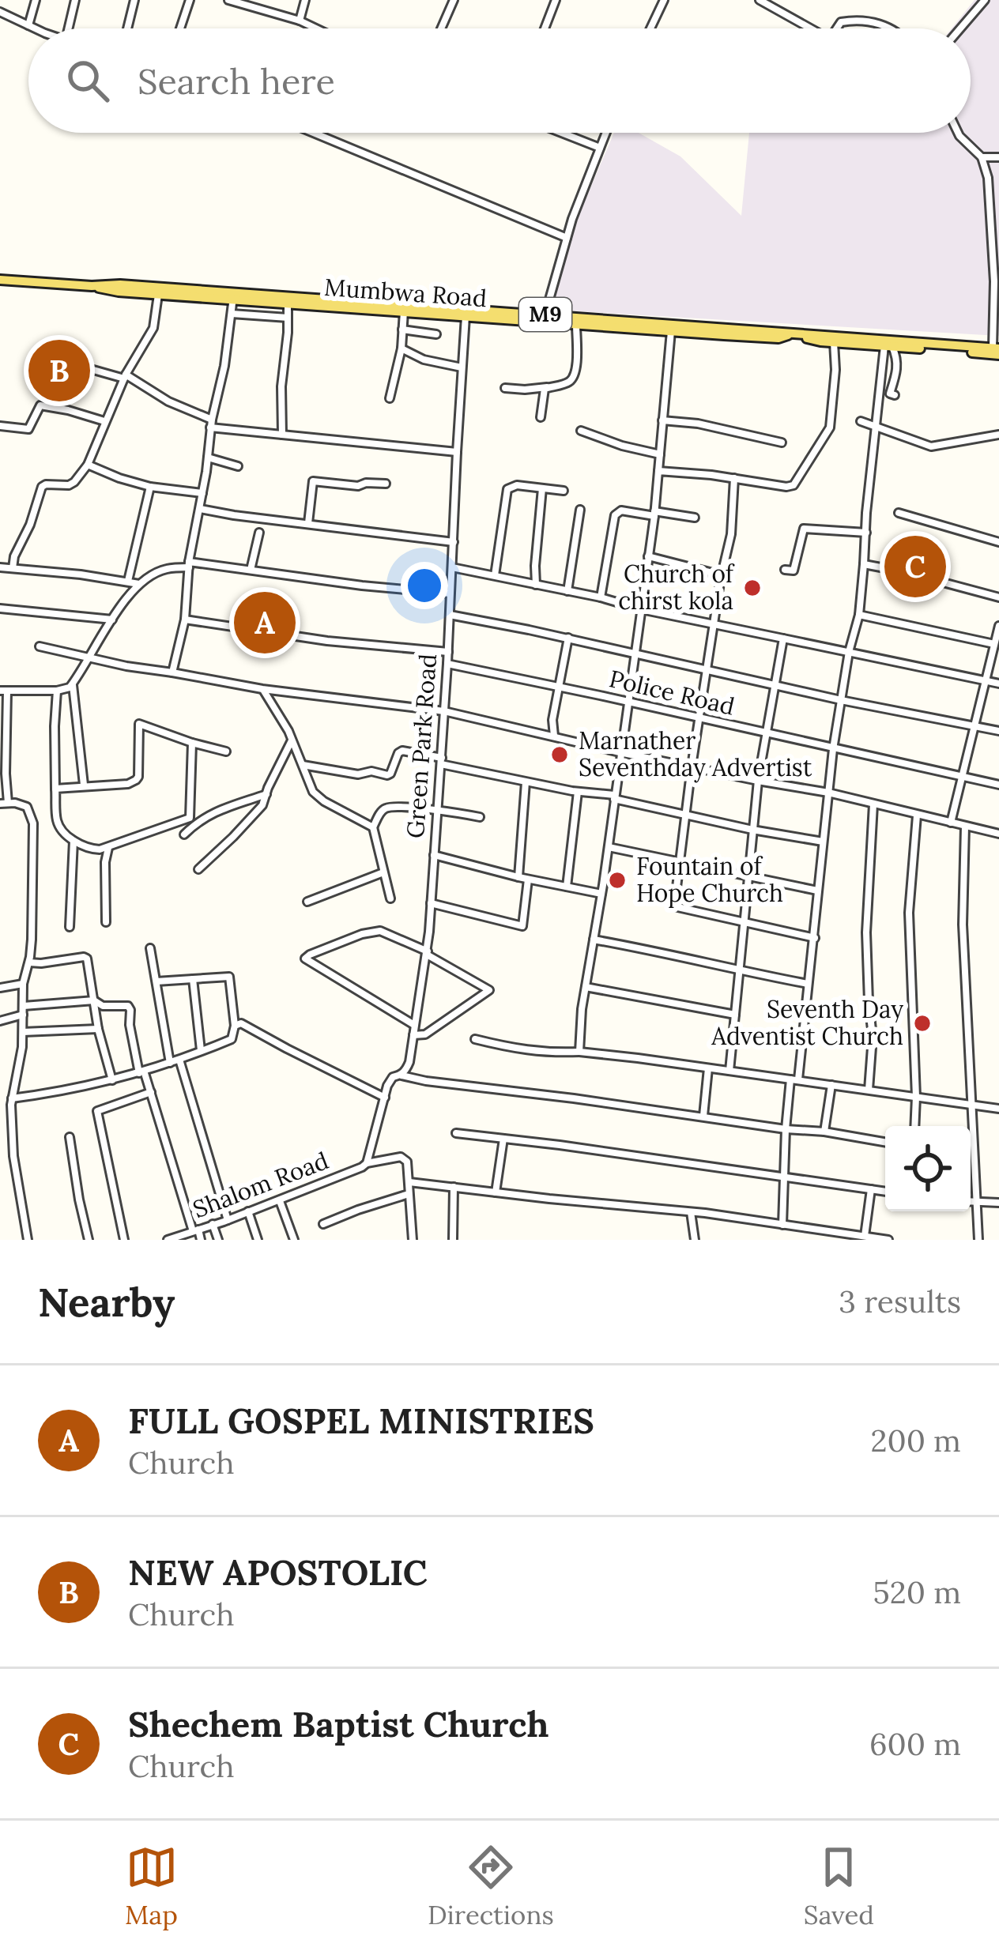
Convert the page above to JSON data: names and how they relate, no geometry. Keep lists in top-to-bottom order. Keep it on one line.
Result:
{"streets":{"main road":["Mumbwa Road","M9"],"street":["Police Road","Green Park Road","Shalom Road"]},"crossings":[["Mumbwa Road","Green Park Road"],["Police Road","Green Park Road"],["Green Park Road","Shalom Road"]],"places":["Church of chirst kola","Marnather Seventhday Advertist","Fountain of Hope Church","Seventh Day Adventist Church"],"page":{"search":"Search here","pins":["B","C","A"],"heading":["Nearby","3 results"],"list":[{"mark":"A","name":"FULL GOSPEL MINISTRIES","note":"Church","value":"200 m"},{"mark":"B","name":"NEW APOSTOLIC","note":"Church","value":"520 m"},{"mark":"C","name":"Shechem Baptist Church","note":"Church","value":"600 m"}],"nav":["Map","Directions","Saved"]}}
